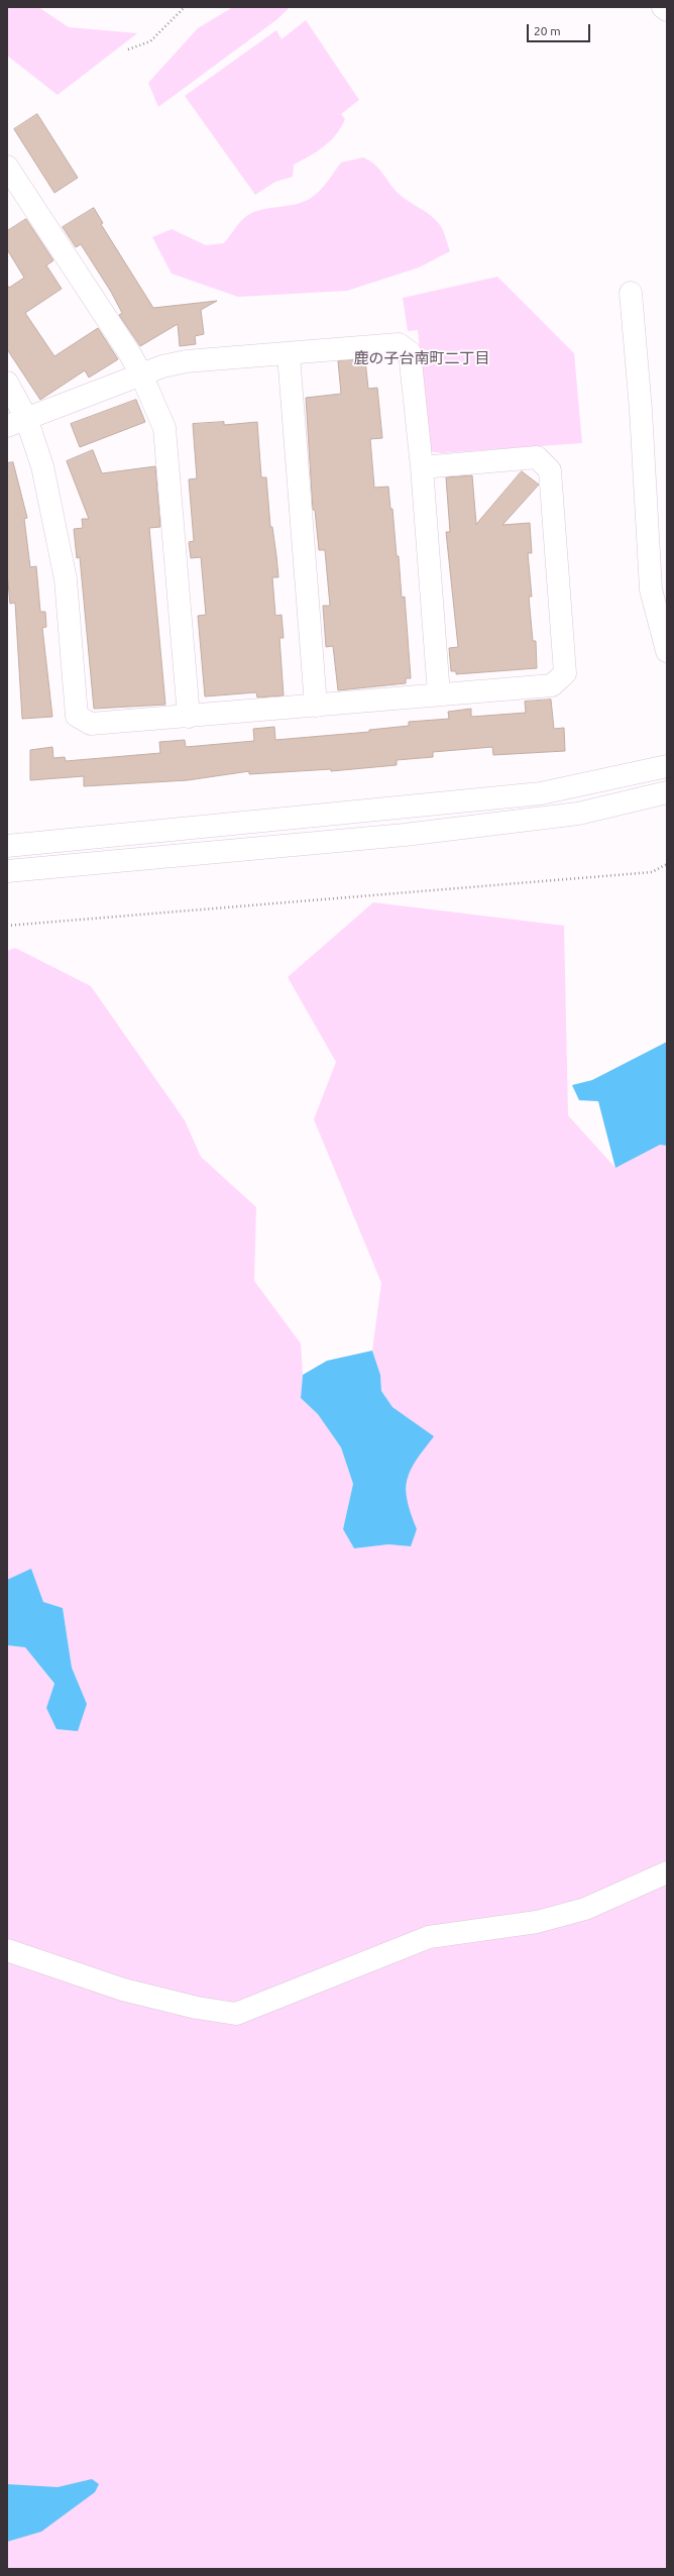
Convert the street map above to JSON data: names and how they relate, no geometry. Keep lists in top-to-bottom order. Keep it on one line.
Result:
{"districts":["鹿の子台南町二丁目"],"scale_bar":"20 m"}
